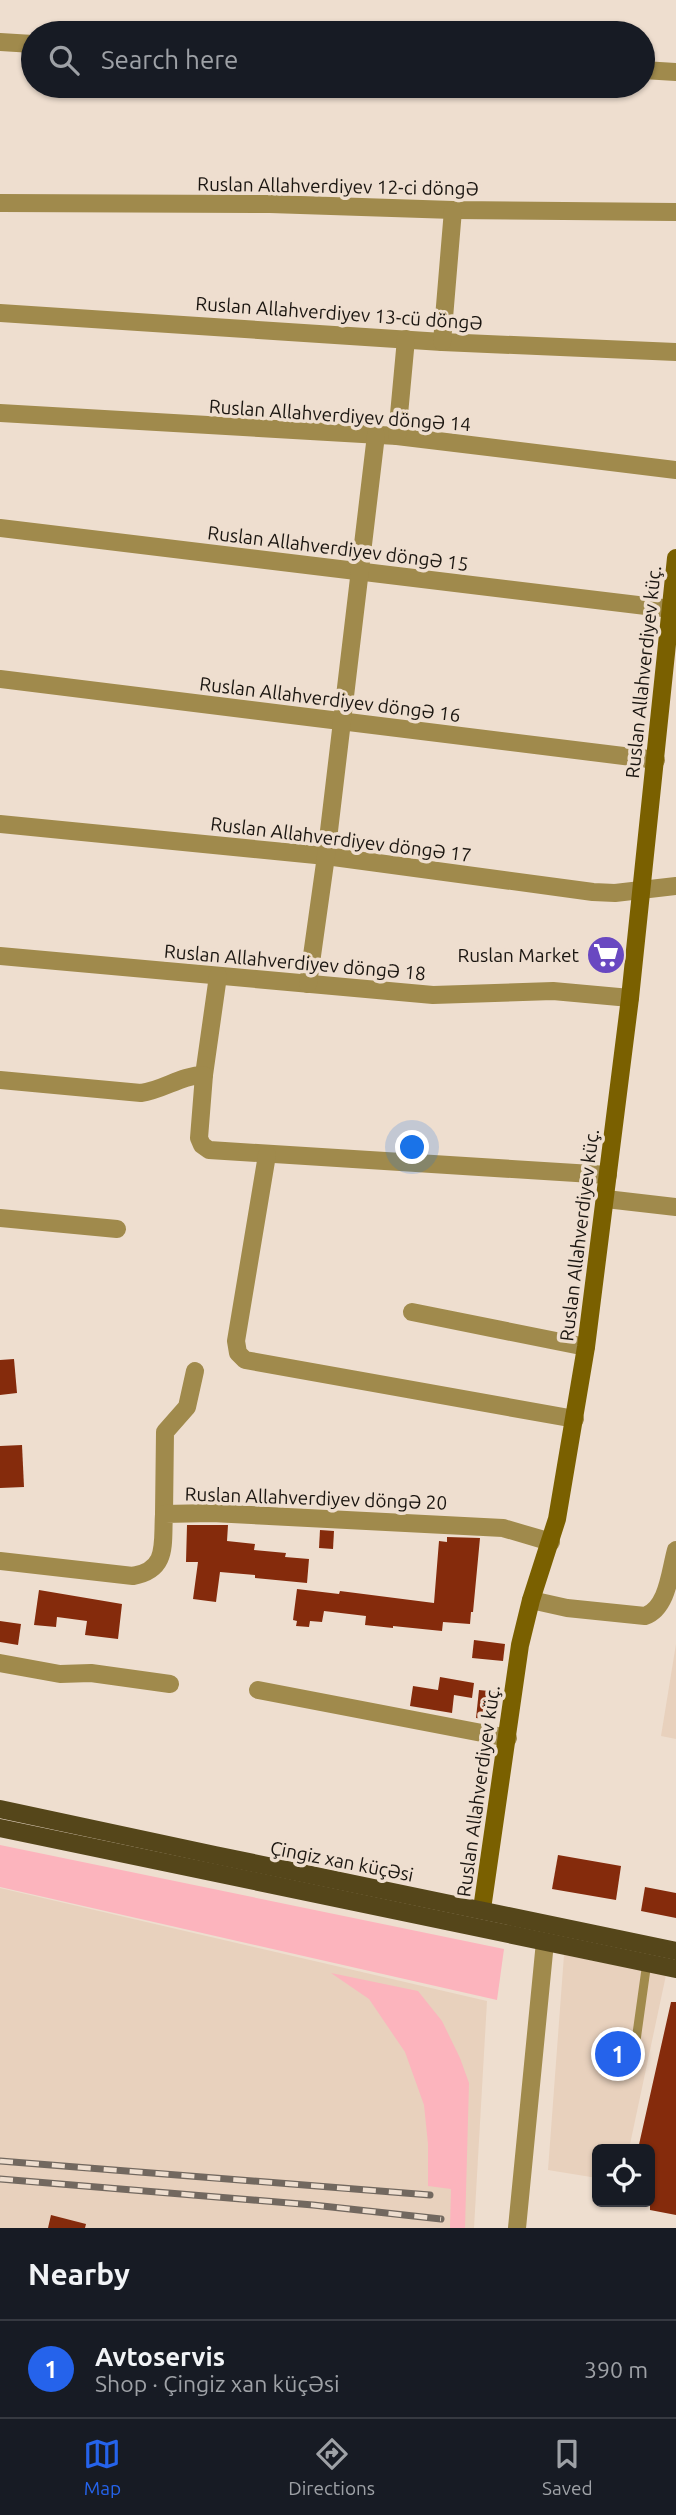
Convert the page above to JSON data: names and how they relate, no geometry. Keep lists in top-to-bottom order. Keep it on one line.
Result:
{"streets":{"main road":["Çingiz xan küçəsi"],"street":["Ruslan Allahverdiyev 12-ci döngə","Ruslan Allahverdiyev 13-cü döngə","Ruslan Allahverdiyev döngə 14","Ruslan Allahverdiyev döngə 15","Ruslan Allahverdiyev küç.","Ruslan Allahverdiyev döngə 16","Ruslan Allahverdiyev döngə 17","Ruslan Allahverdiyev döngə 18","Ruslan Allahverdiyev döngə 20"]},"crossings":[["Ruslan Allahverdiyev döngə 15","Ruslan Allahverdiyev küç."],["Ruslan Allahverdiyev küç.","Ruslan Allahverdiyev döngə 16"],["Ruslan Allahverdiyev küç.","Ruslan Allahverdiyev döngə 17"],["Ruslan Allahverdiyev küç.","Ruslan Allahverdiyev döngə 18"],["Ruslan Allahverdiyev küç.","Ruslan Allahverdiyev döngə 20"],["Ruslan Allahverdiyev küç.","Çingiz xan küçəsi"]],"places":{"supermarket":["Ruslan Market"]},"page":{"search":"Search here","pins":"1","heading":"Nearby","list":[{"mark":"1","name":"Avtoservis","note":"Shop · Çingiz xan küçəsi","value":"390 m"}],"nav":["Map","Directions","Saved"]}}
